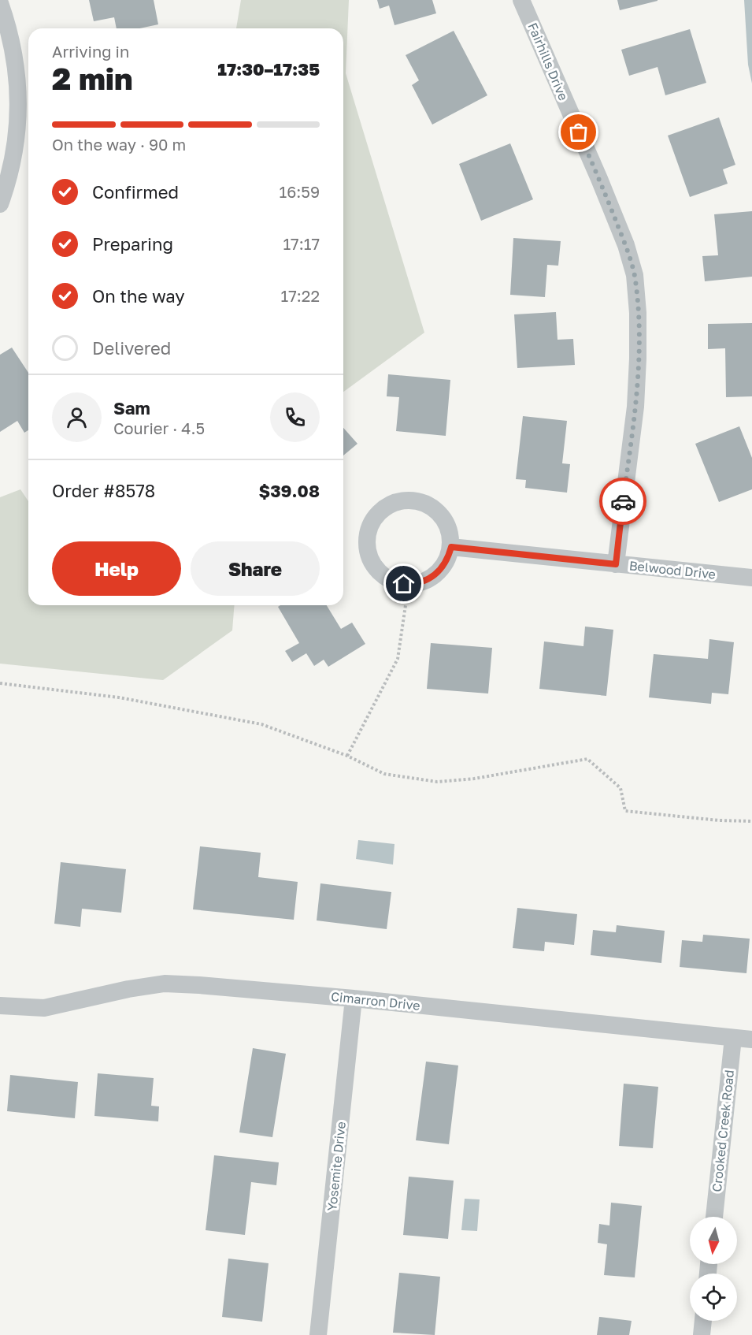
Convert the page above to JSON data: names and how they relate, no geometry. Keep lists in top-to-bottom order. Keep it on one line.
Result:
{"streets":{"street":["Fairhills Drive","Belwood Drive","Cimarron Drive","Crooked Creek Road","Yosemite Drive"]},"crossings":[["Fairhills Drive","Belwood Drive"],["Cimarron Drive","Crooked Creek Road"],["Cimarron Drive","Yosemite Drive"]],"north":"bottom","page":{"heading":["2 min","Arriving in","17:30–17:35"],"panel":["Sam","Courier · 4.5","Order #8578","$39.08"],"bar":"On the way · 90 m","list":[["Confirmed","16:59"],["Preparing","17:17"],["On the way","17:22"],"Delivered"],"buttons":["Help","Share"]}}
